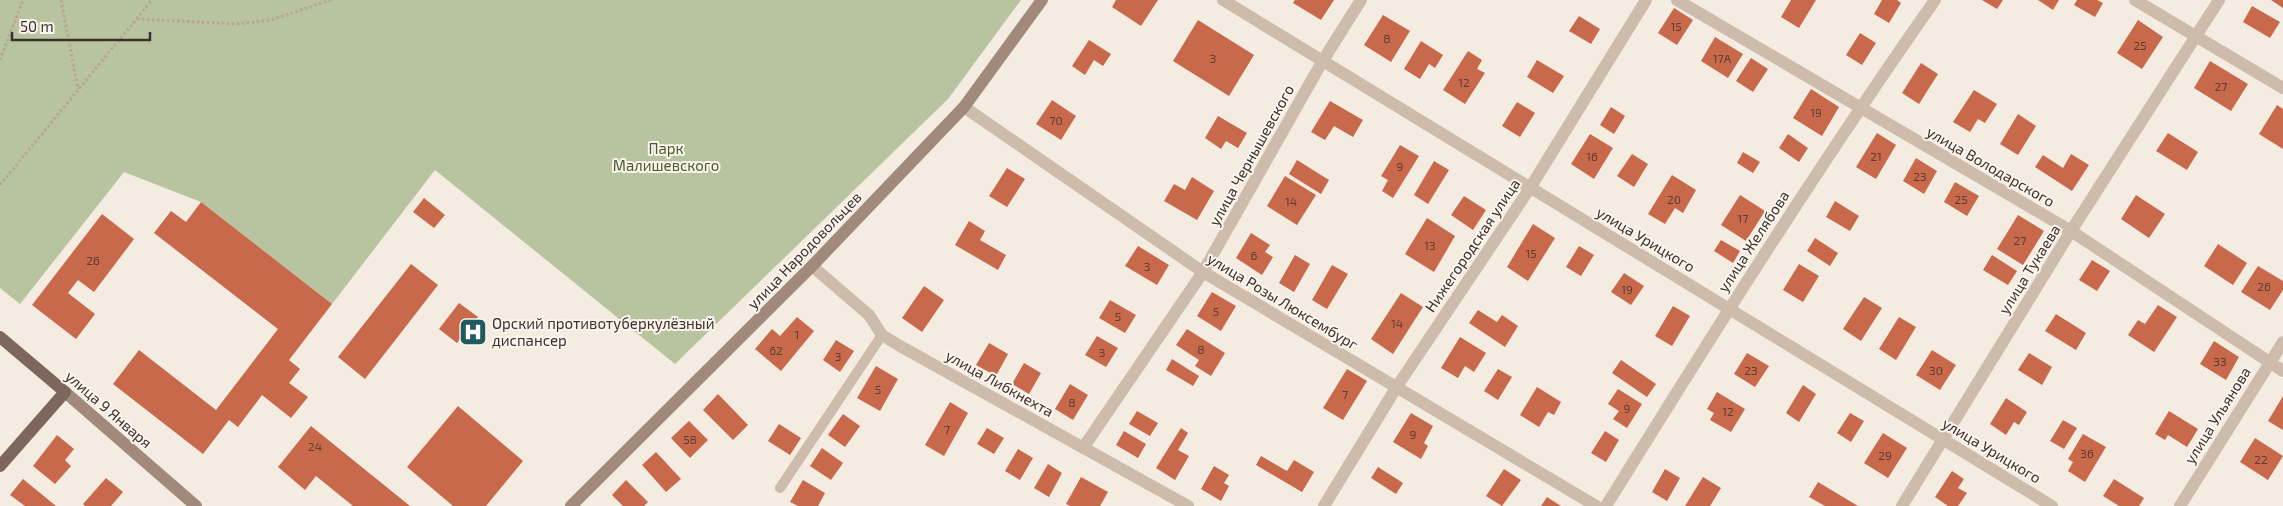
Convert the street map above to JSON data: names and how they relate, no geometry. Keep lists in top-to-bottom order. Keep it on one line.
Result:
{"streets":{"main road":["улица Народовольцев","улица 9 Января"],"street":["улица Чернышевского","улица Володарского","улица Урицкого","улица Желябова","Нижегородская улица","улица Тукаева","улица Розы Люксембург","улица Либкнехта","улица Ульянова"]},"crossings":[["улица Чернышевского","улица Урицкого"],["улица Чернышевского","улица Розы Люксембург"],["улица Чернышевского","улица Либкнехта"],["улица Володарского","улица Желябова"],["улица Володарского","улица Тукаева"],["улица Володарского","улица Ульянова"],["улица Урицкого","улица Желябова"],["улица Урицкого","Нижегородская улица"],["улица Урицкого","улица Тукаева"],["Нижегородская улица","улица Розы Люксембург"],["улица Народовольцев","улица Розы Люксембург"],["улица Народовольцев","улица Либкнехта"]],"parks":["Парк Малишевского"],"places":{"hospital":["Орский противотуберкулёзный диспансер"]},"house_numbers":["15","8","25","3","17А","12","27","19","70","16","21","9","23","20","25","14","17","27","13","15","6","26","3","26","19","5","5","14","1","8","62","3","3","33","23","30","5","7","8","9","12","7","9","58","24","36","29","22"],"scale_bar":"50 m"}
